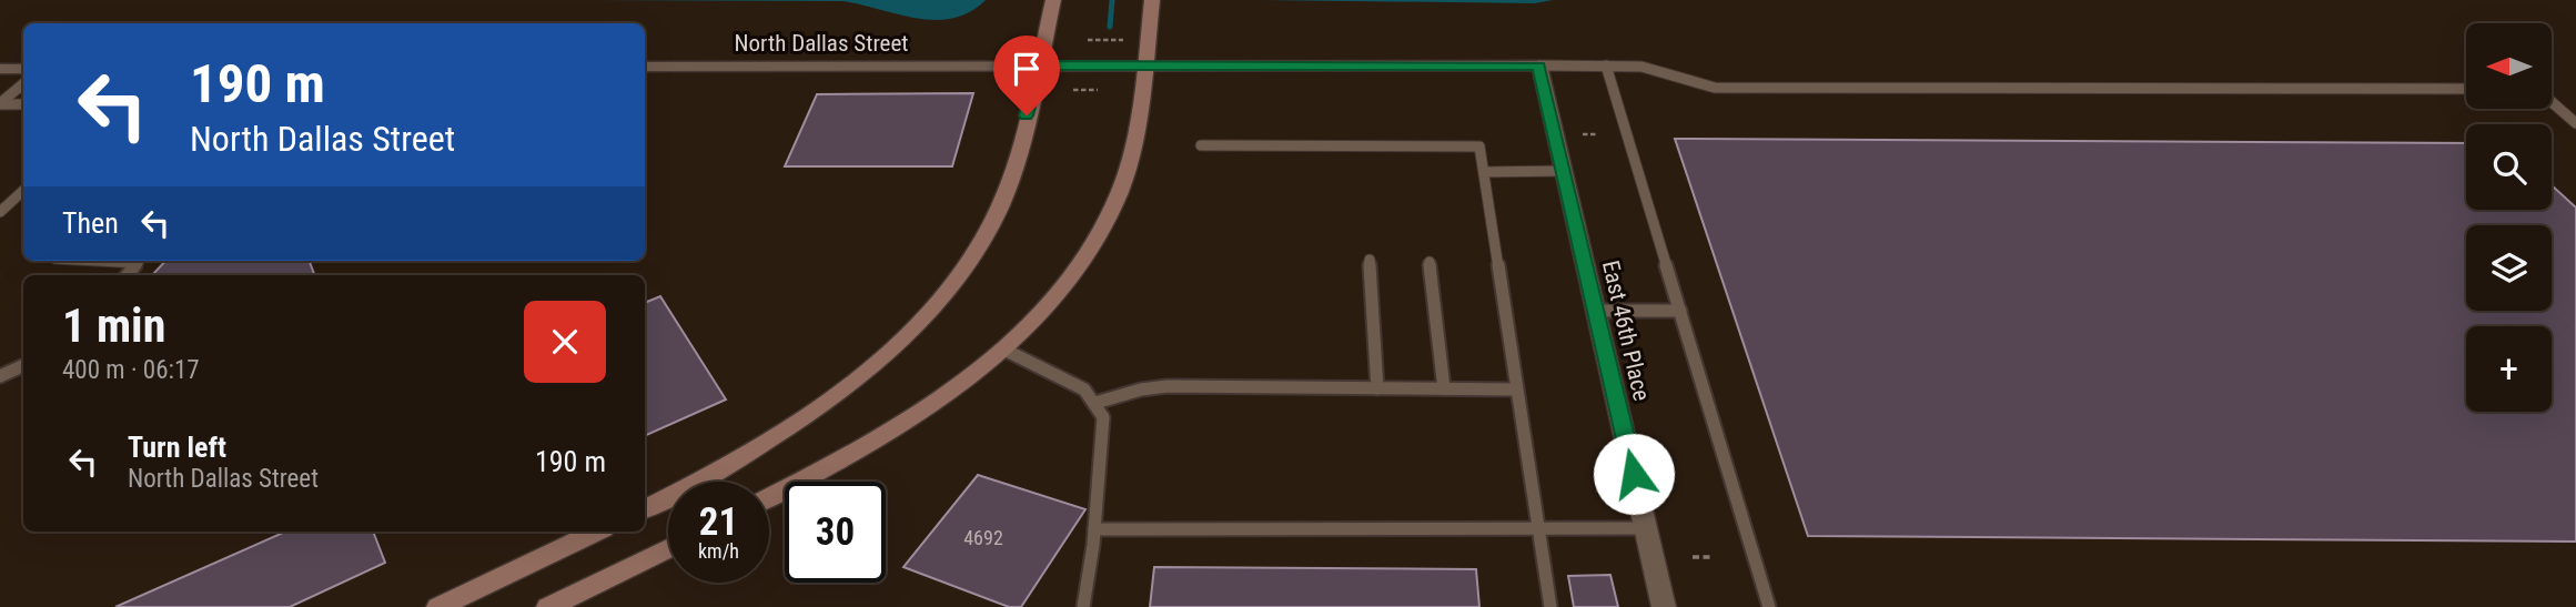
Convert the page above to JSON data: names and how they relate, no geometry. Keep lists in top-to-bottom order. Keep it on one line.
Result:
{"streets":{"street":["North Dallas Street","East 46th Place"]},"house_numbers":["4692"],"north":"left","page":{"map_buttons":"+","turn":["190 m","North Dallas Street"],"then":"Then","heading":["1 min","400 m · 06:17"],"list":[{"name":"Turn left","note":"North Dallas Street","value":"190 m"}],"speed":"21 km/h","limit":"30"}}
